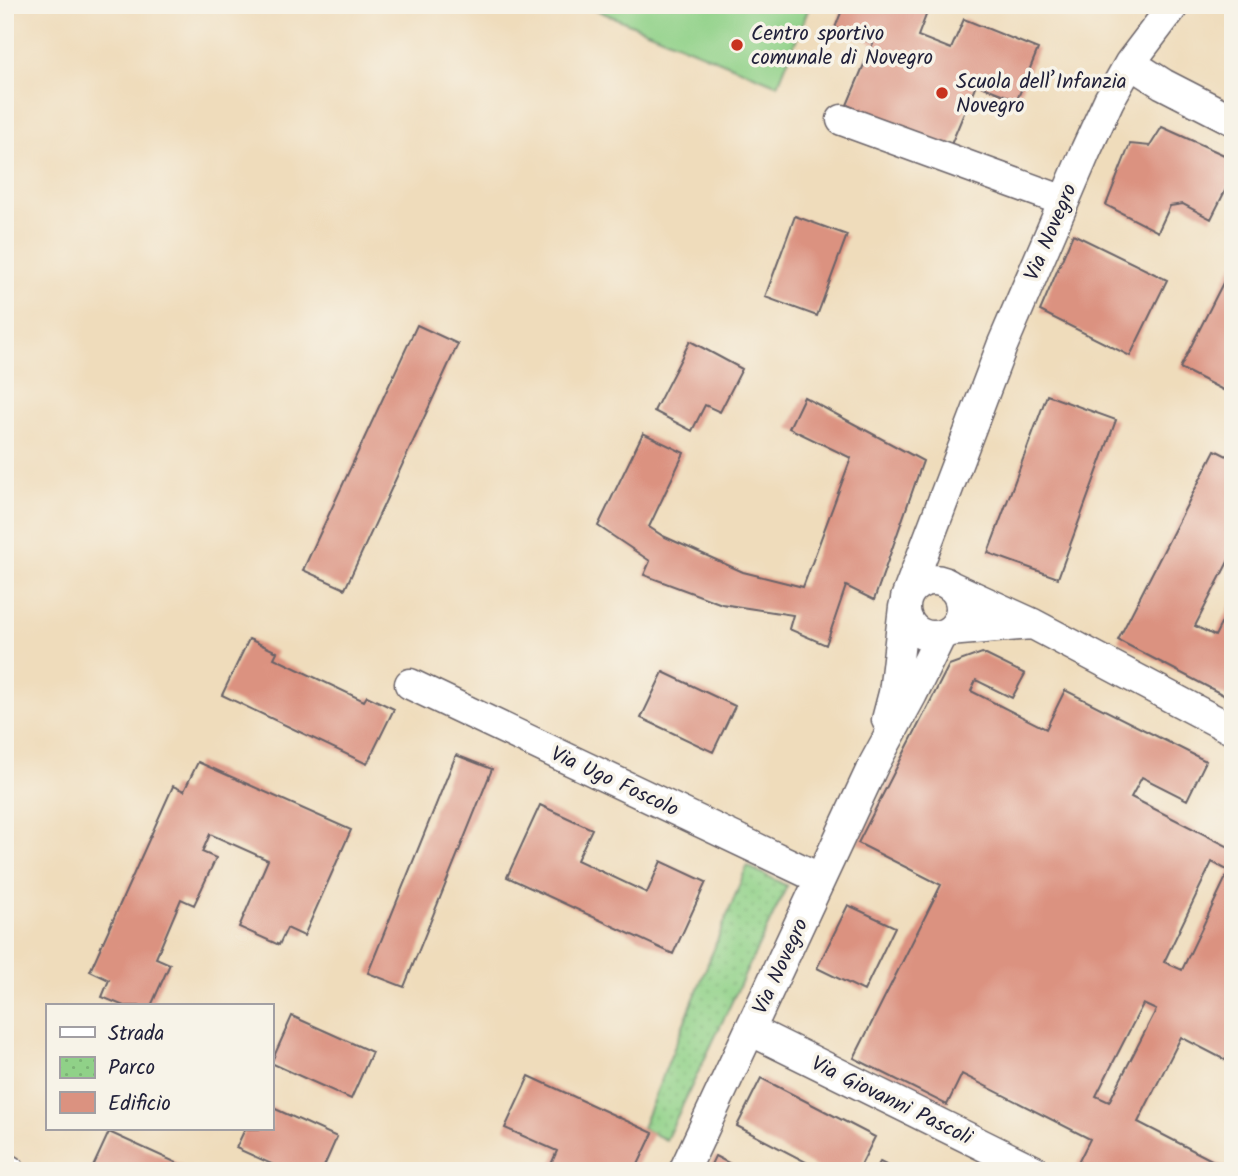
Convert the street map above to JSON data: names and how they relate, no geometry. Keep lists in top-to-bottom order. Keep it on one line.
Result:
{"streets":{"street":["Via Novegro","Via Ugo Foscolo","Via Giovanni Pascoli"]},"crossings":[["Via Novegro","Via Ugo Foscolo"],["Via Novegro","Via Giovanni Pascoli"]],"places":["Centro sportivo comunale di Novegro","Scuola dell’Infanzia Novegro"],"legend":["Strada","Parco","Edificio"]}
